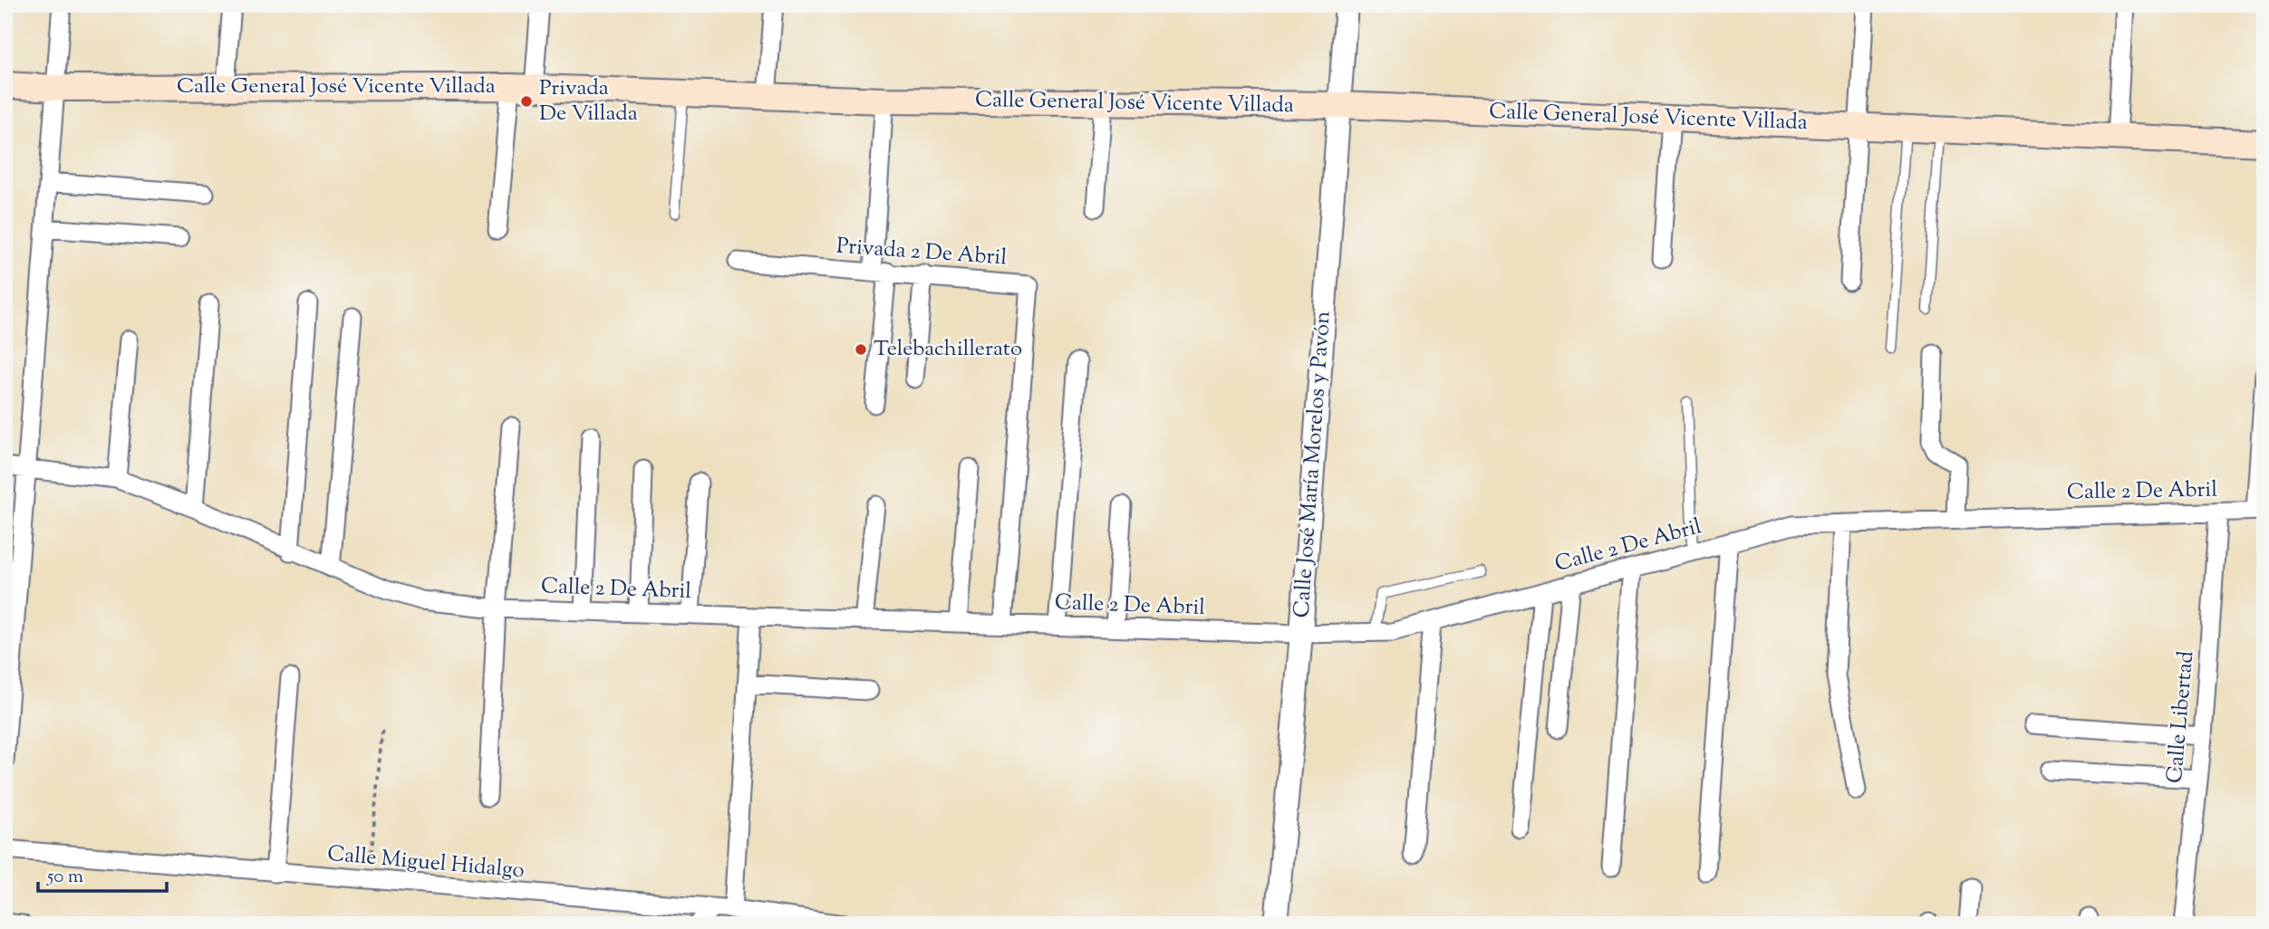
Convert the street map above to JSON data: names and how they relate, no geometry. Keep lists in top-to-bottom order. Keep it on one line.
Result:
{"streets":{"main road":["Calle General José Vicente Villada"],"street":["Privada 2 De Abril","Calle José María Morelos y Pavón","Calle 2 De Abril","Calle Libertad","Calle Miguel Hidalgo"]},"crossings":[["Calle General José Vicente Villada","Calle José María Morelos y Pavón"],["Privada 2 De Abril","Calle 2 De Abril"],["Calle José María Morelos y Pavón","Calle 2 De Abril"],["Calle 2 De Abril","Calle Libertad"]],"places":["Privada De Villada","Telebachillerato"],"scale_bar":"50 m"}
